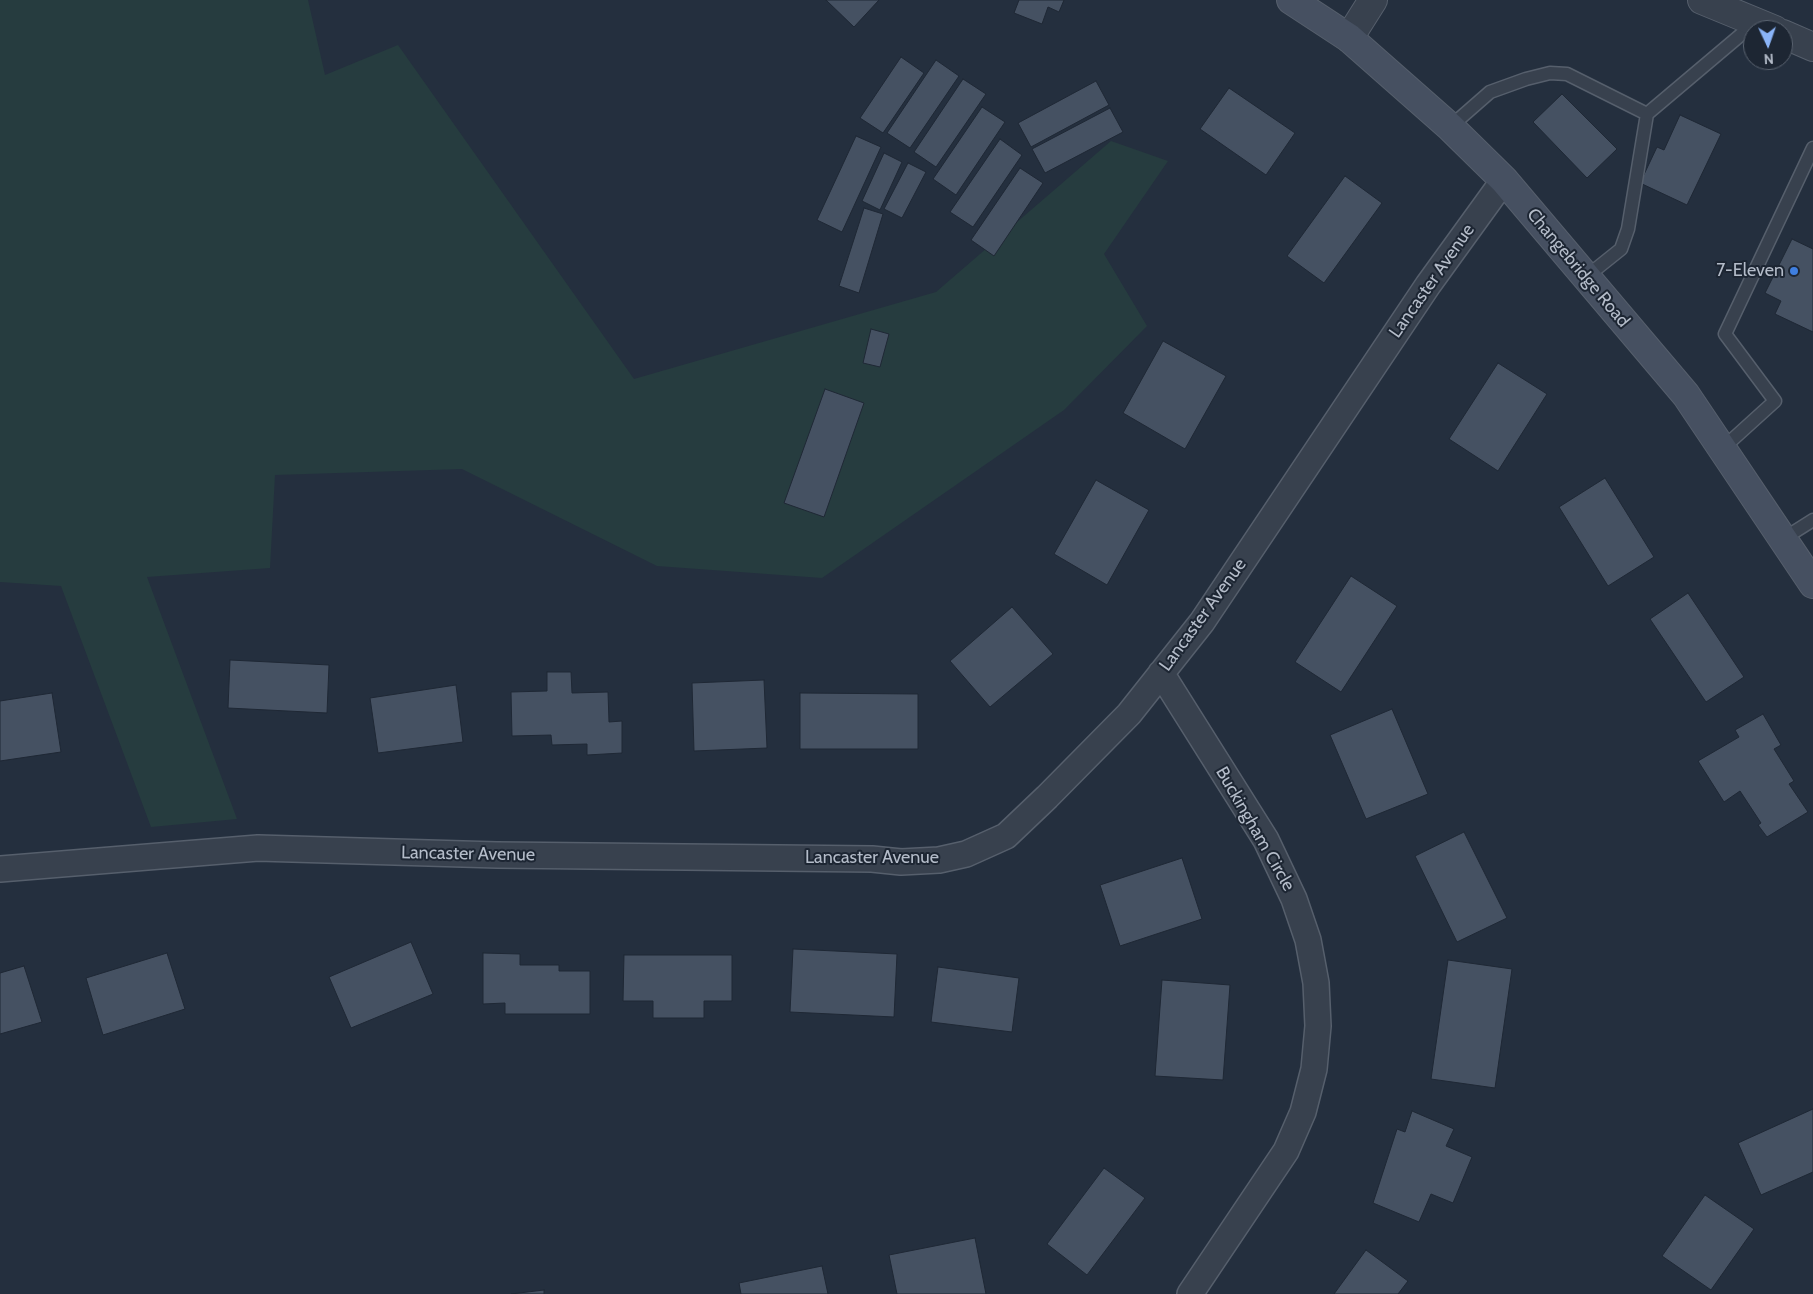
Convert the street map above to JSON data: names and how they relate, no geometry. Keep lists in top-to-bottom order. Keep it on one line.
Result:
{"streets":{"main road":["Changebridge Road"],"street":["Lancaster Avenue","Buckingham Circle"]},"crossings":[["Changebridge Road","Lancaster Avenue"],["Lancaster Avenue","Buckingham Circle"]],"places":["7-Eleven"],"north":"bottom"}
